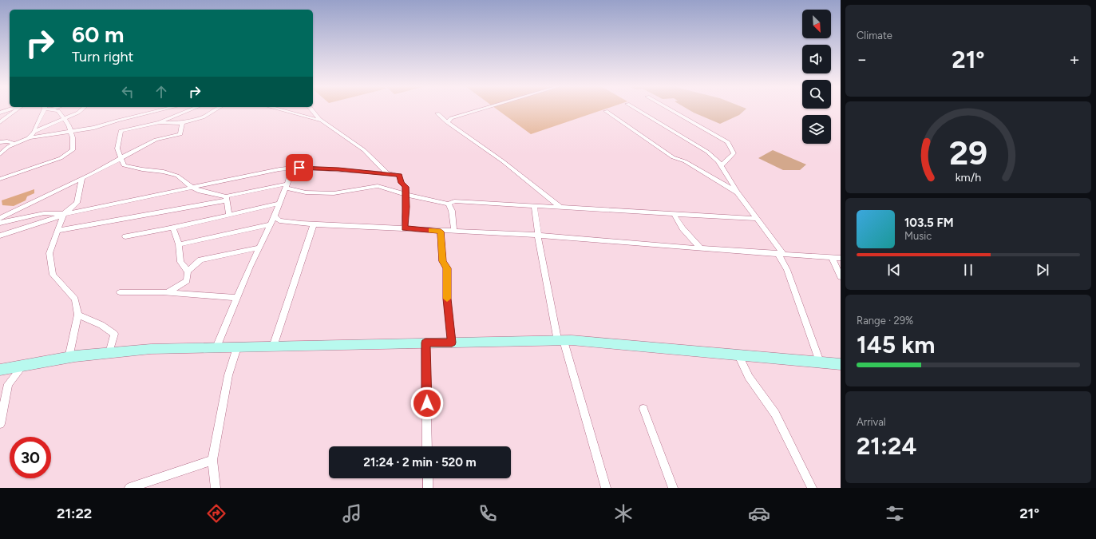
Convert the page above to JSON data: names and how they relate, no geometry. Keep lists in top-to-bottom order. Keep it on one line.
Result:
{"north":"bottom right","page":{"tile":["Climate",["Range · 29%","145 km"],["Arrival","21:24"]],"turn":["60 m","Turn right"],"heat":["−","21°","+"],"song":["103.5 FM","Music"],"limit":"30","trip":"21:24 · 2 min · 520 m","tabs":["21:22","21°"],"gauge":["29","km/h"]}}
